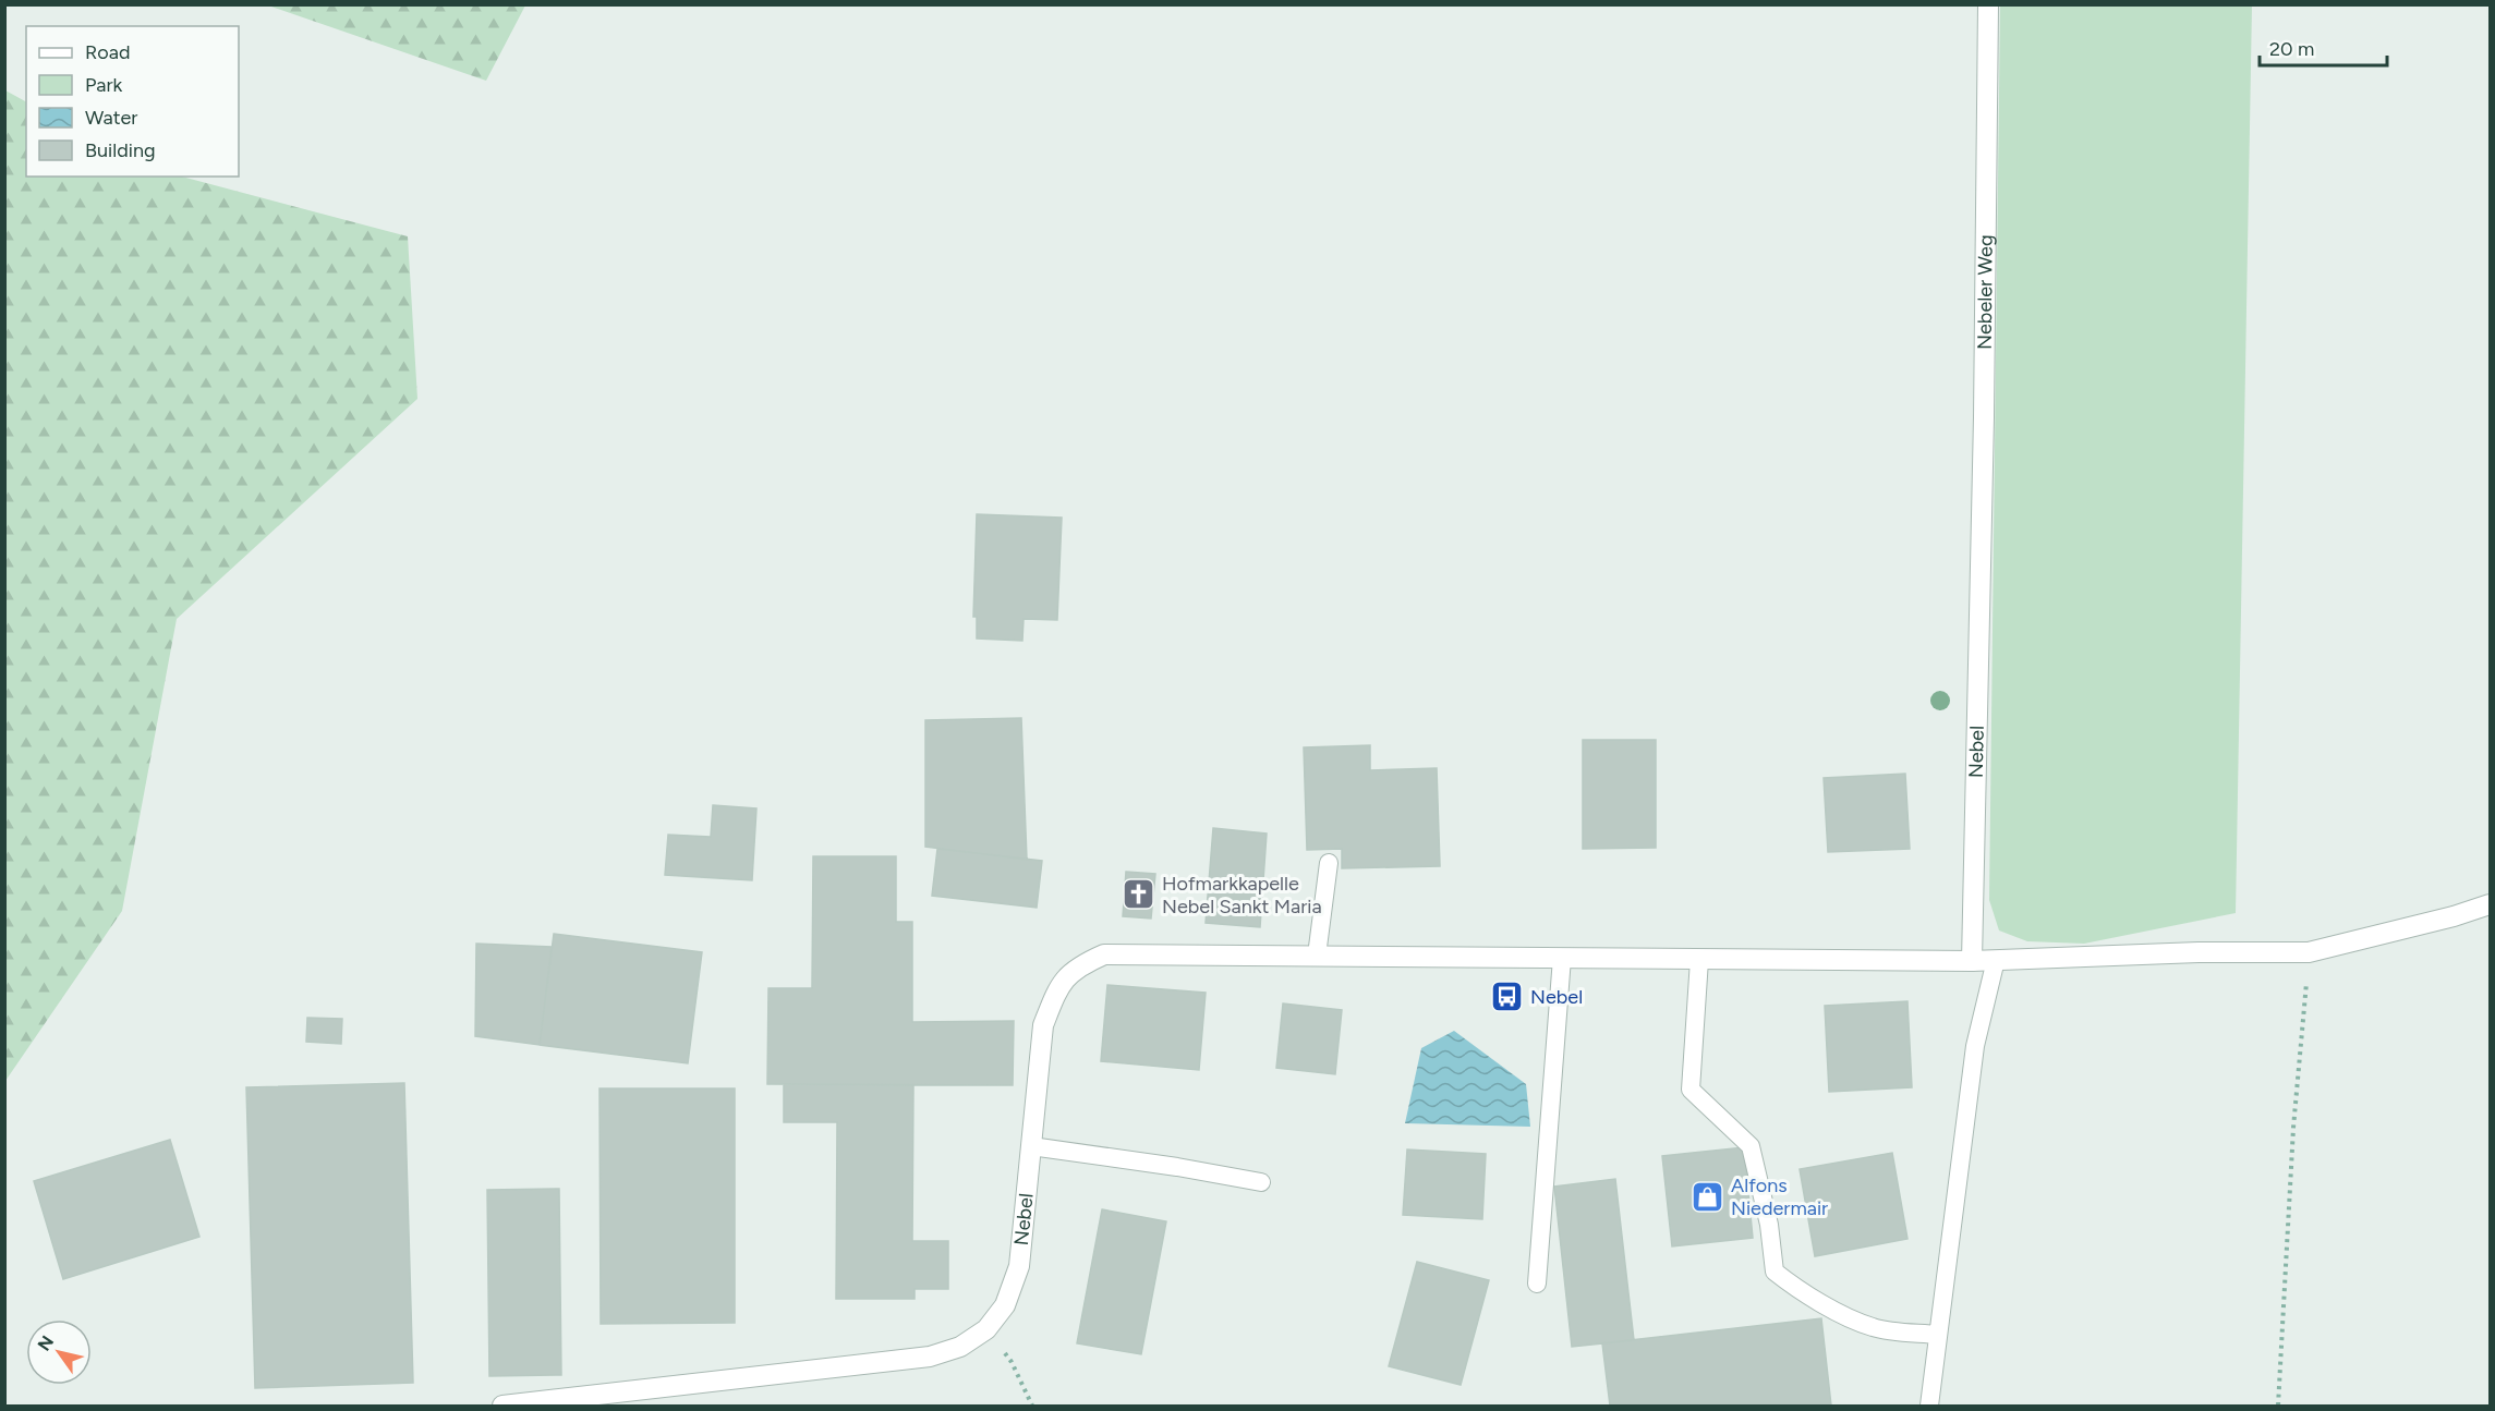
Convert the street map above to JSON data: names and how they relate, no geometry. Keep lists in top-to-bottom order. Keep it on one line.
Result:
{"streets":{"street":["Nebeler Weg","Nebel"]},"crossings":[["Nebeler Weg","Nebel"]],"places":{"church":["Hofmarkkapelle Nebel Sankt Maria"],"bus stop":["Nebel"],"shop":["Alfons Niedermair"]},"legend":["Road","Park","Water","Building"],"scale_bar":"20 m","north":"top left"}
